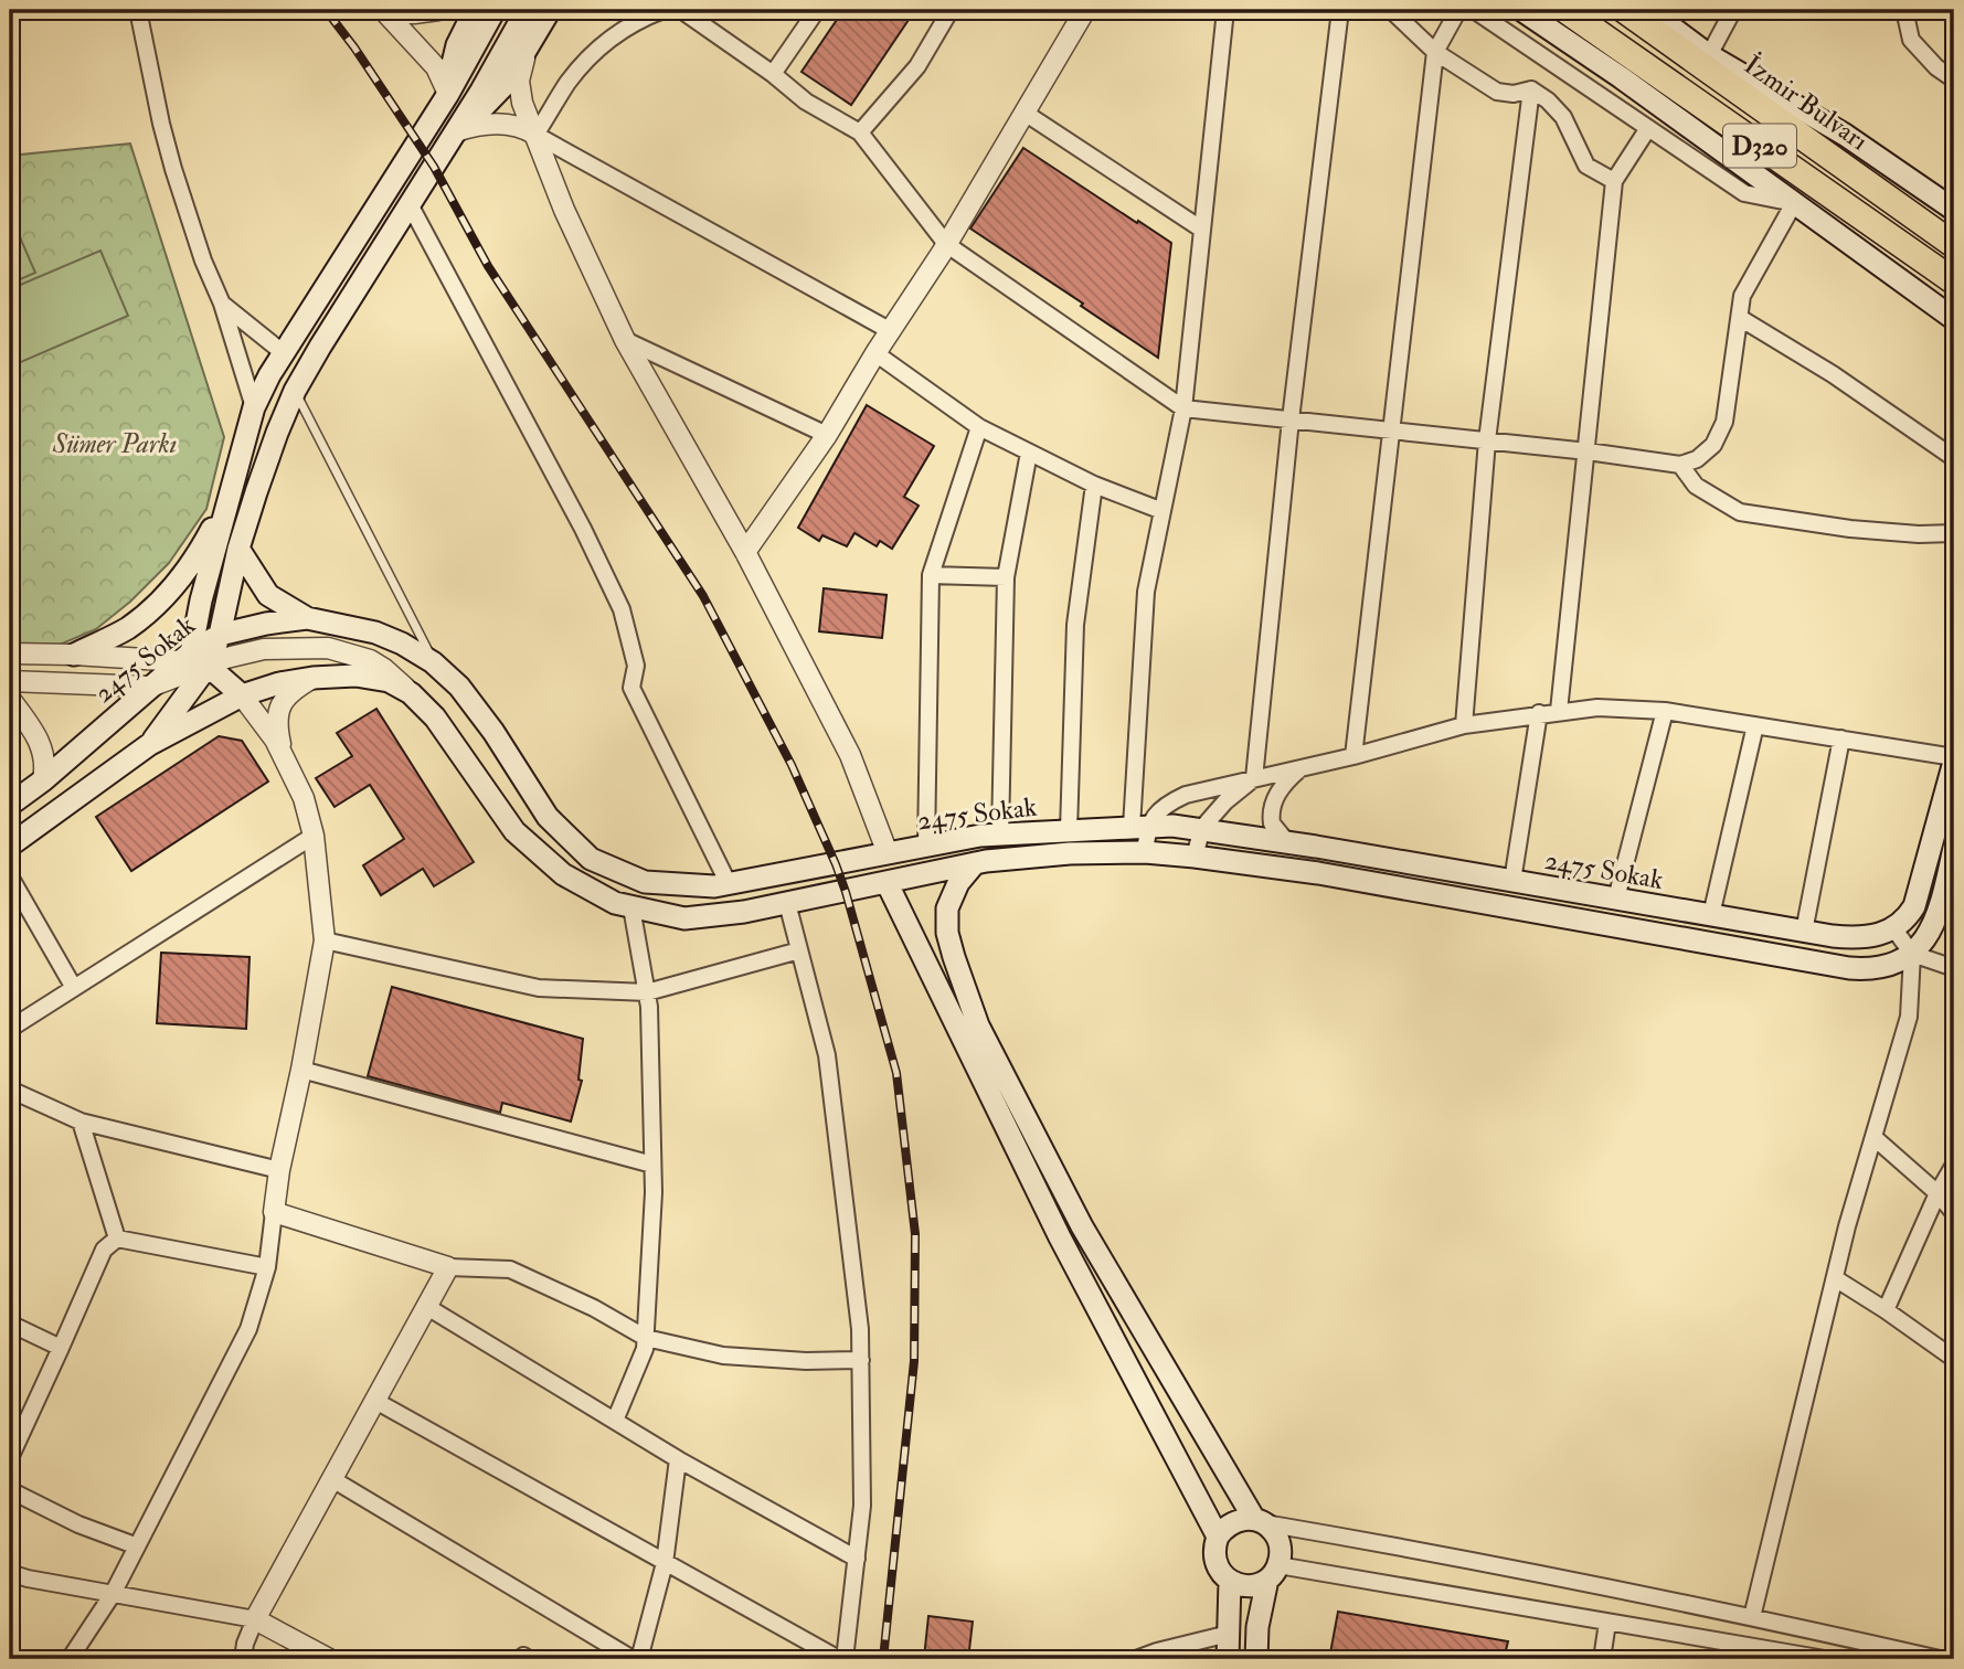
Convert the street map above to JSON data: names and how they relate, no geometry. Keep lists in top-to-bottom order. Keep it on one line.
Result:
{"streets":{"main road":["İzmir Bulvarı","D320","2475 Sokak"]},"parks":["Sümer Parkı"]}
